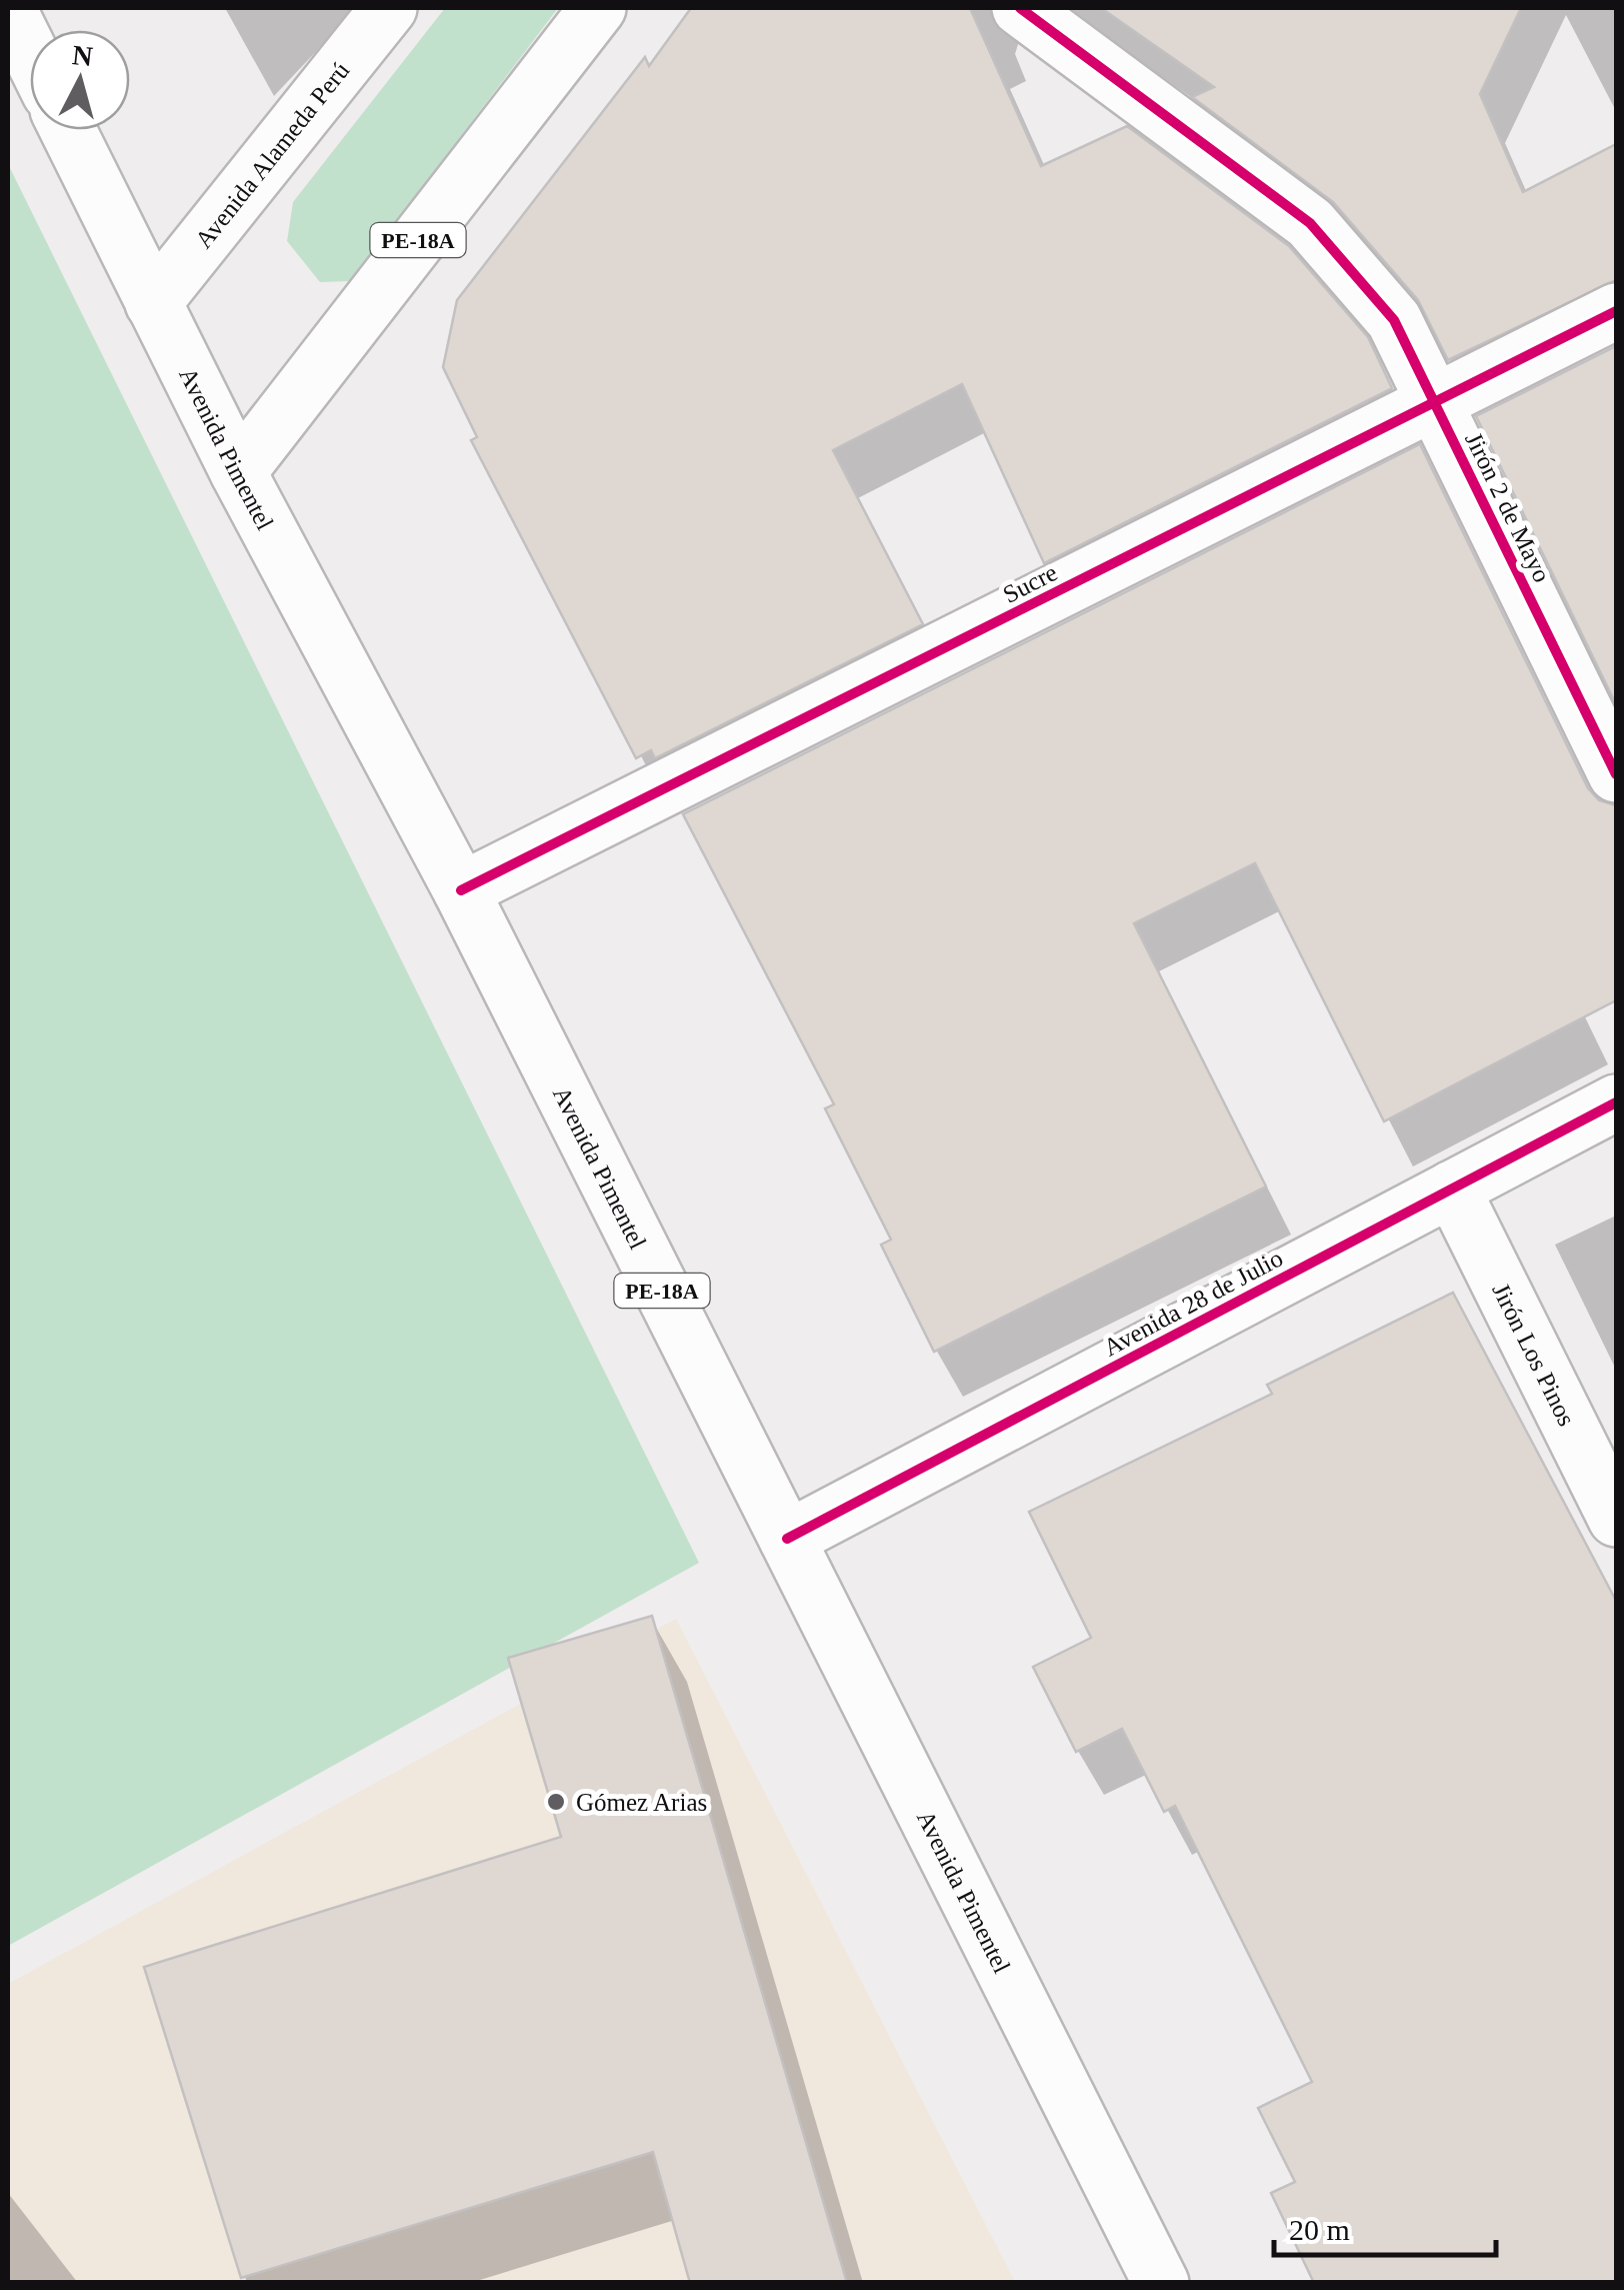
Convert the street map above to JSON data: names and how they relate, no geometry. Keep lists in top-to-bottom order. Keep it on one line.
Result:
{"streets":{"main road":["Avenida Alameda Perú","PE-18A","Avenida Pimentel","Jirón 2 de Mayo","Sucre","Avenida 28 de Julio","Jirón Los Pinos"]},"crossings":[["Avenida Alameda Perú","Avenida Pimentel"],["PE-18A","Avenida Pimentel"],["Avenida Pimentel","Sucre"],["Avenida Pimentel","Avenida 28 de Julio"],["Jirón 2 de Mayo","Sucre"],["Avenida 28 de Julio","Jirón Los Pinos"]],"places":["Gómez Arias"],"scale_bar":"20 m","north":"top"}
